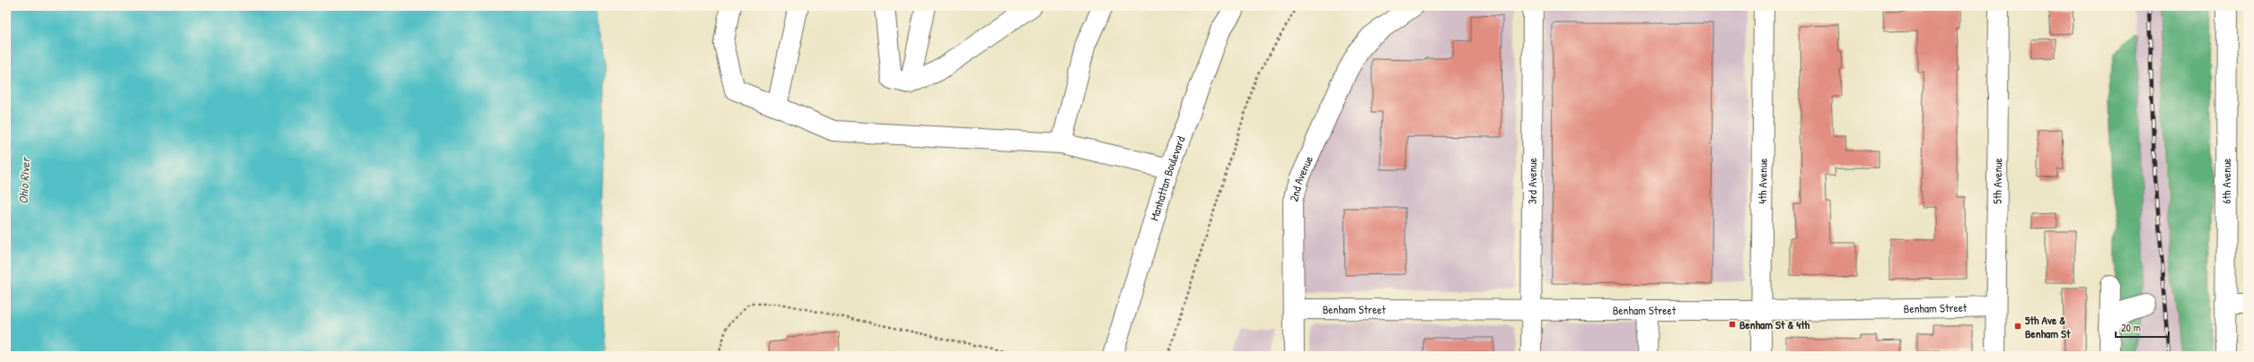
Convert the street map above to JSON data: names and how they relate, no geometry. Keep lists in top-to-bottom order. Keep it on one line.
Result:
{"streets":{"street":["Manhattan Boulevard","2nd Avenue","3rd Avenue","4th Avenue","5th Avenue","6th Avenue","Benham Street"]},"crossings":[["2nd Avenue","Benham Street"],["3rd Avenue","Benham Street"],["4th Avenue","Benham Street"],["5th Avenue","Benham Street"]],"water":["Ohio River"],"places":{"transit":["Benham St & 4th","5th Ave & Benham St"]},"scale_bar":"20 m"}
